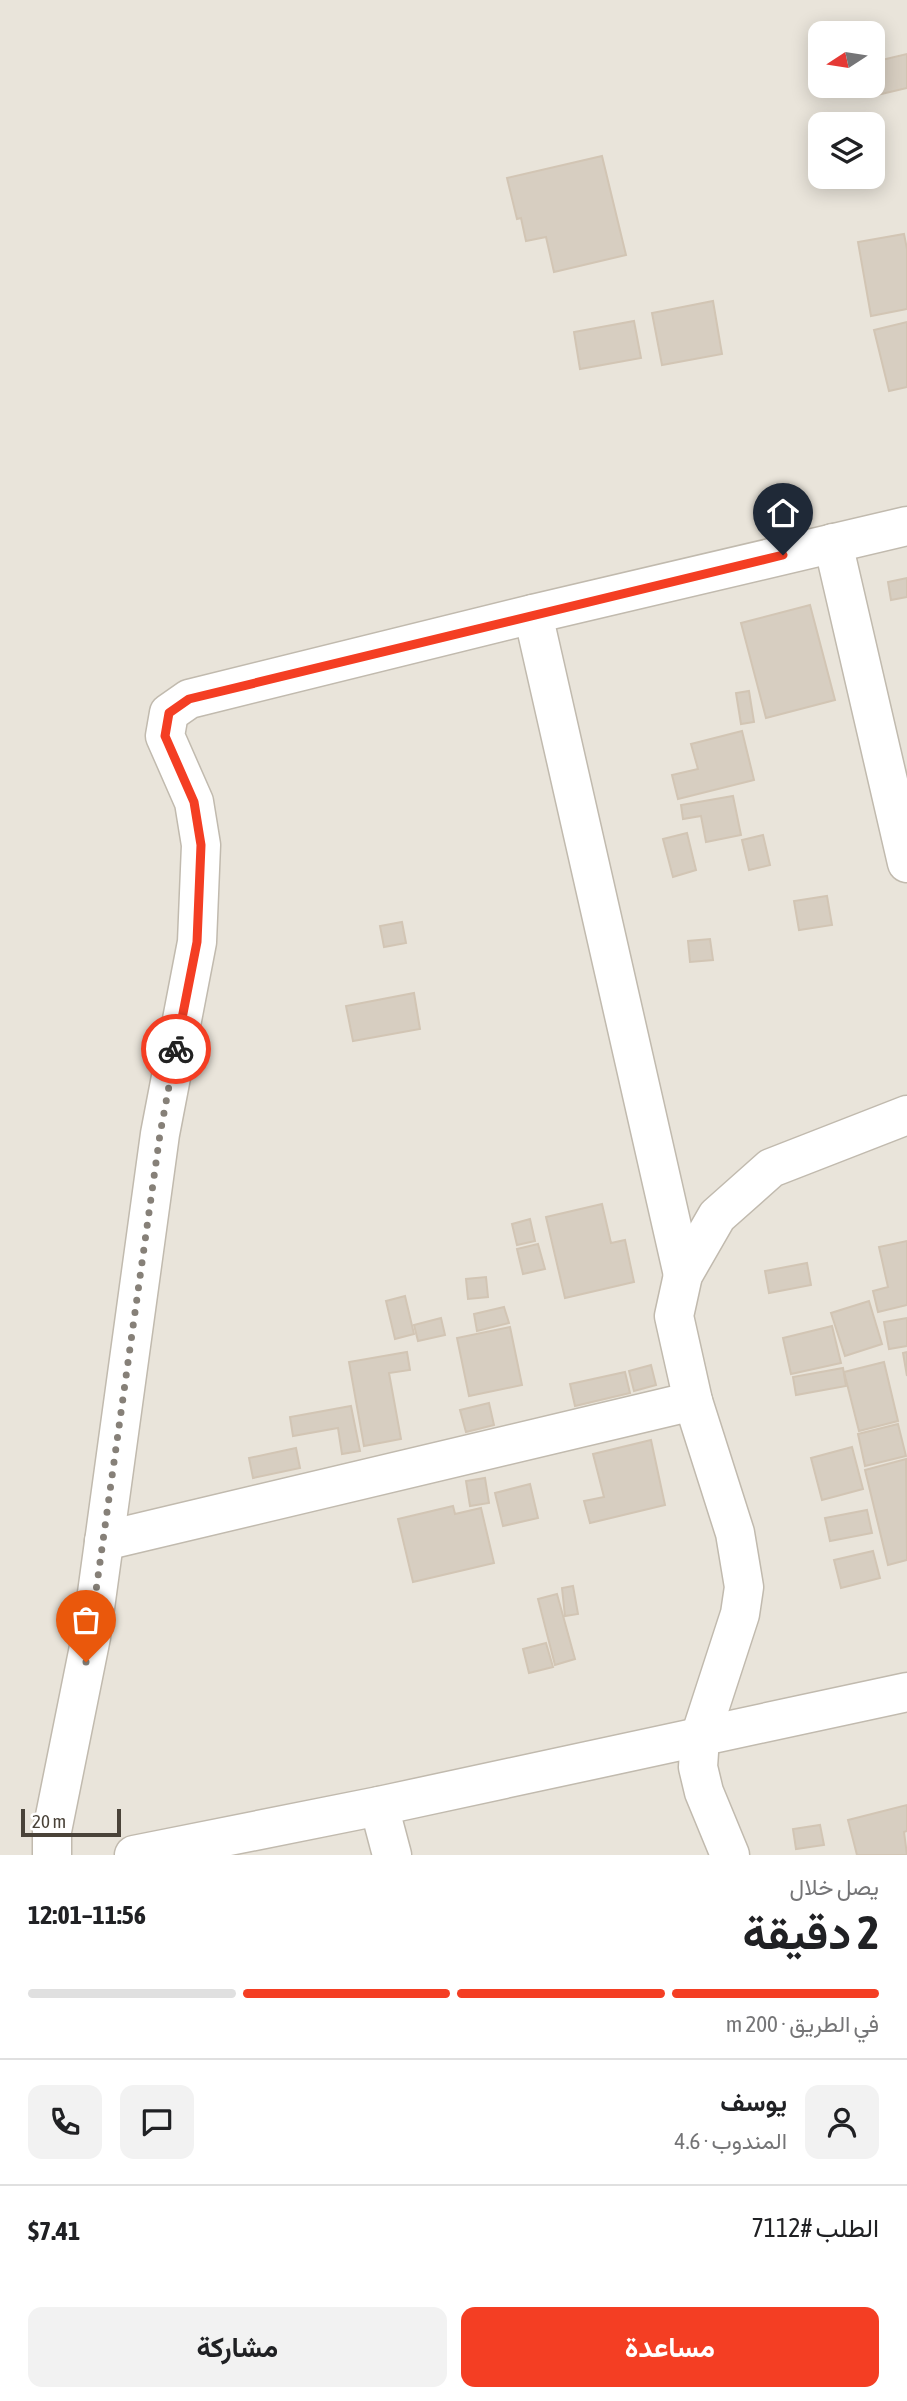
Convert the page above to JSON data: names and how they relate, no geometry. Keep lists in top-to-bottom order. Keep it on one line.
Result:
{"scale_bar":"20 m","north":"left","page":{"scale":"20 m","heading":["2 دقيقة","يصل خلال","11:56–12:01"],"panel":["يوسف","المندوب · 4.6","الطلب #7112","$7.41"],"bar":"في الطريق · 200 m","buttons":["مساعدة","مشاركة"]}}
